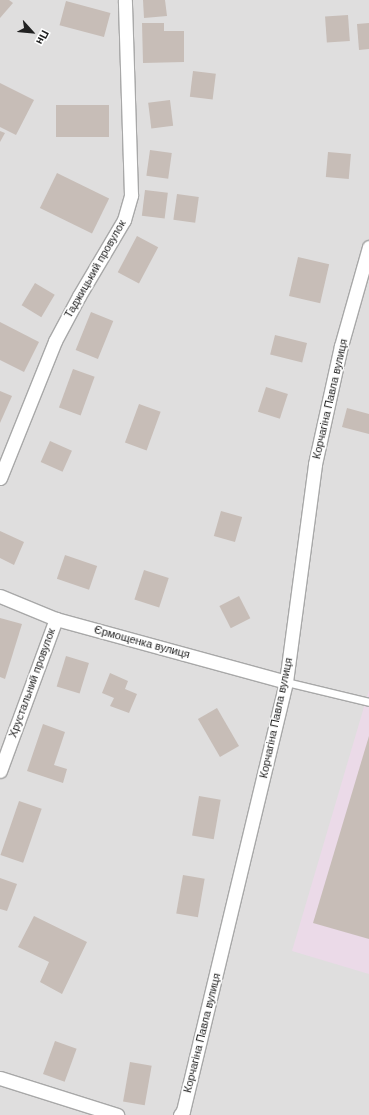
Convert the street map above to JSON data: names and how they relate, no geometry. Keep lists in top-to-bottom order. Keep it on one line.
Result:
{"streets":{"street":["Таджицький провулок","Корчагіна Павла вулиця","Єрмощенка вулиця","Хрустальний провулок"]},"crossings":[["Корчагіна Павла вулиця","Єрмощенка вулиця"],["Єрмощенка вулиця","Хрустальний провулок"]],"north":"bottom right"}
